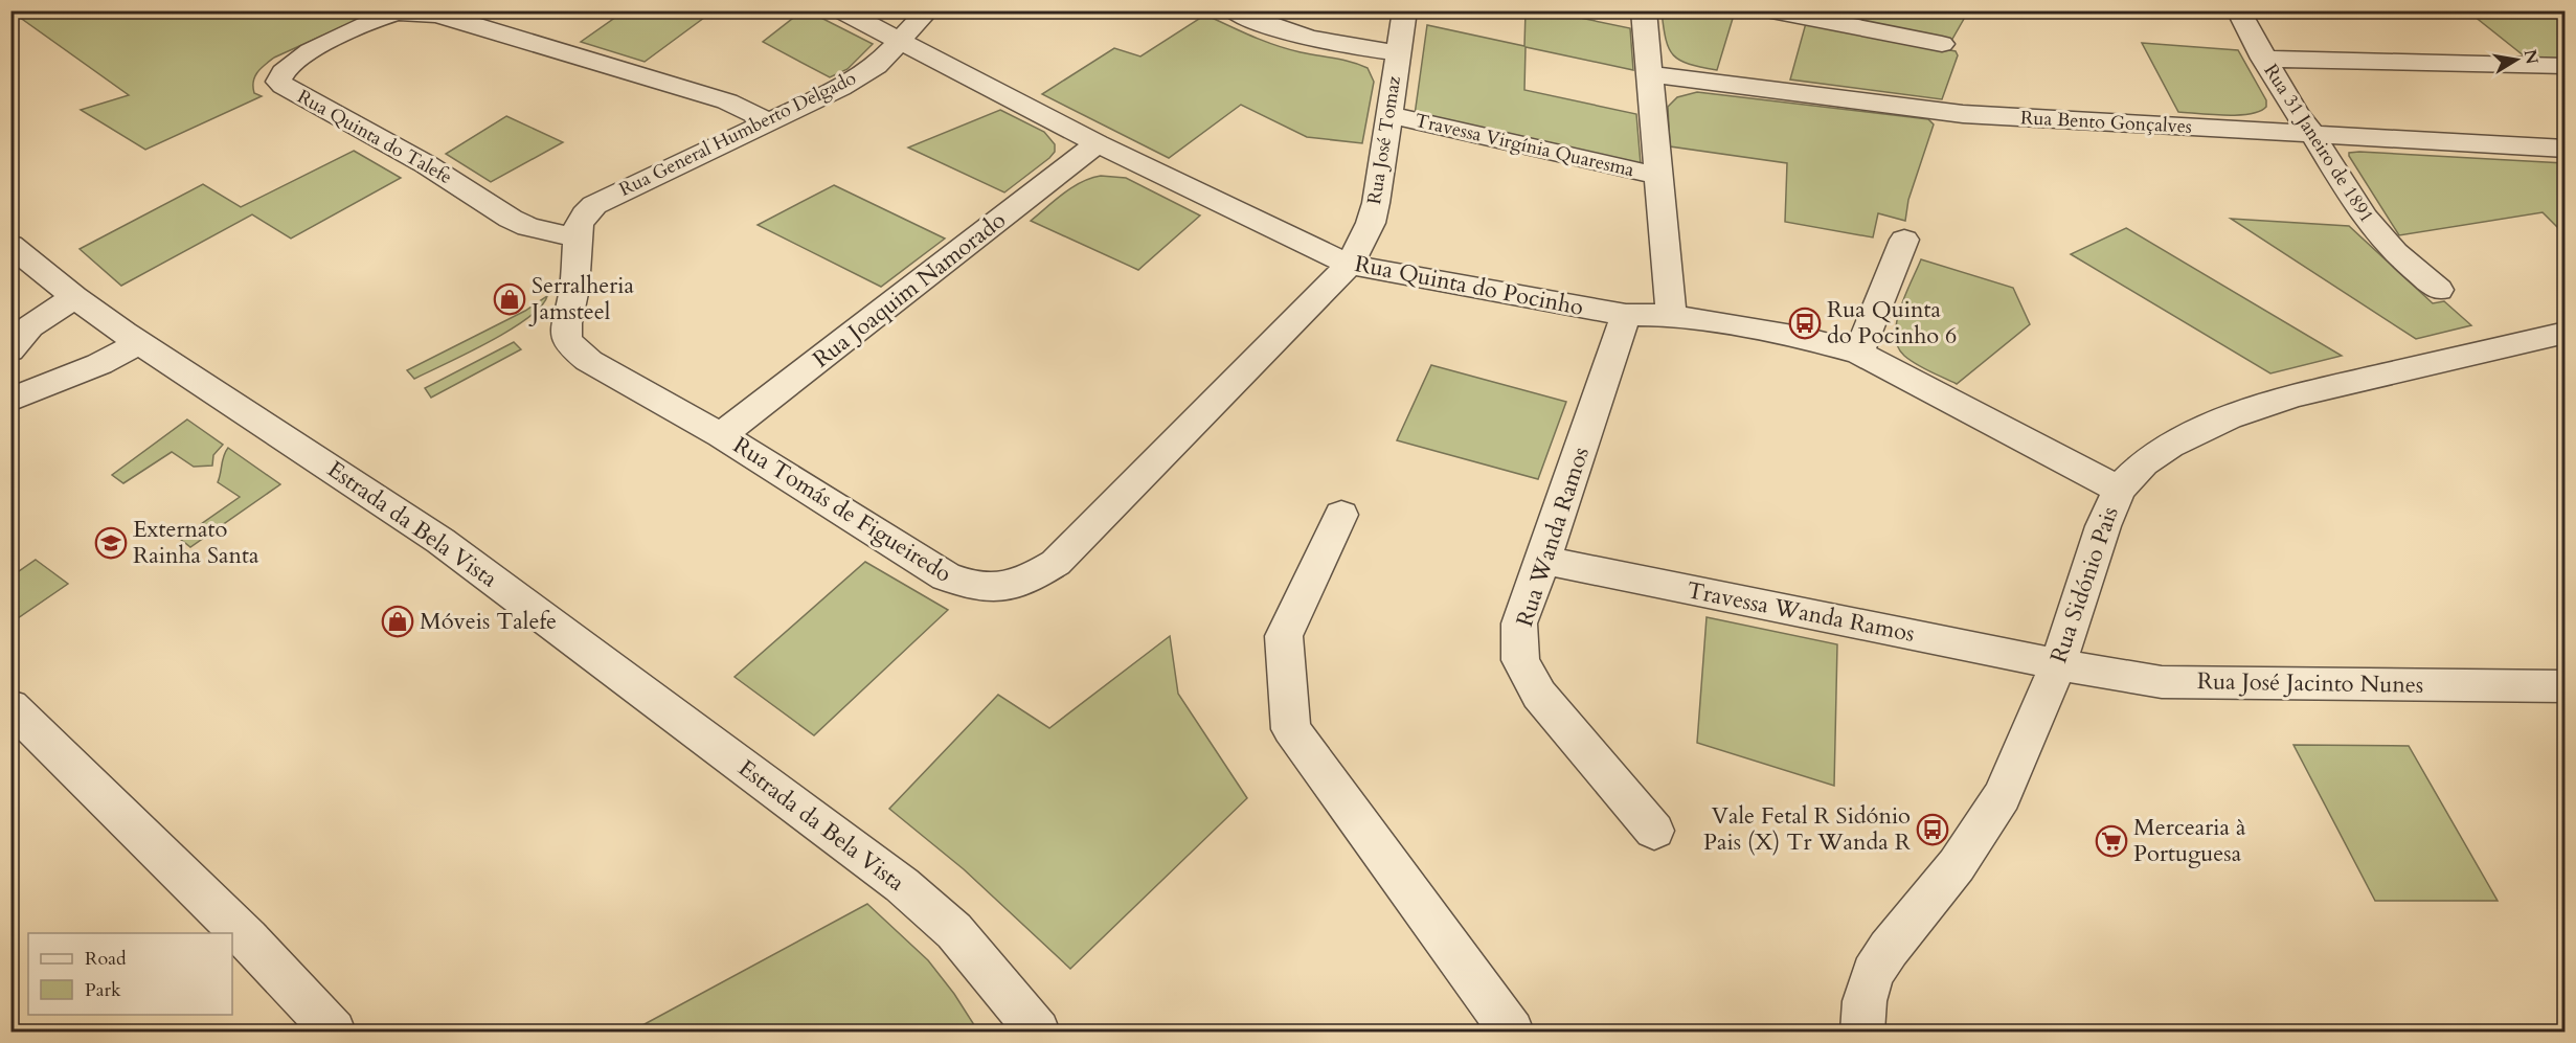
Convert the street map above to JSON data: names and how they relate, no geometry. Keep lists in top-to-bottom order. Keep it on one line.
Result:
{"streets":{"street":["Rua Bento Gonçalves","Rua General Humberto Delgado","Rua Quinta do Talefe","Rua José Tomaz","Rua 31 Janeiro de 1891","Travessa Virgínia Quaresma","Rua Quinta do Pocinho","Rua Joaquim Namorado","Rua Tomás de Figueiredo","Estrada da Bela Vista","Rua Wanda Ramos","Rua Sidónio Pais","Travessa Wanda Ramos","Rua José Jacinto Nunes"]},"crossings":[["Rua Bento Gonçalves","Rua 31 Janeiro de 1891"],["Rua General Humberto Delgado","Rua Quinta do Talefe"],["Rua General Humberto Delgado","Rua Quinta do Pocinho"],["Rua General Humberto Delgado","Rua Tomás de Figueiredo"],["Rua Quinta do Talefe","Rua Tomás de Figueiredo"],["Rua José Tomaz","Travessa Virgínia Quaresma"],["Rua José Tomaz","Rua Quinta do Pocinho"],["Rua José Tomaz","Rua Tomás de Figueiredo"],["Rua Quinta do Pocinho","Rua Joaquim Namorado"],["Rua Quinta do Pocinho","Rua Tomás de Figueiredo"],["Rua Quinta do Pocinho","Rua Wanda Ramos"],["Rua Quinta do Pocinho","Rua Sidónio Pais"],["Rua Joaquim Namorado","Rua Tomás de Figueiredo"],["Rua Wanda Ramos","Travessa Wanda Ramos"],["Rua Sidónio Pais","Travessa Wanda Ramos"],["Rua Sidónio Pais","Rua José Jacinto Nunes"],["Travessa Wanda Ramos","Rua José Jacinto Nunes"]],"places":{"shop":["Serralheria Jamsteel","Móveis Talefe"],"bus stop":["Rua Quinta do Pocinho 6","Vale Fetal R Sidónio Pais (X) Tr Wanda R"],"school or university":["Externato Rainha Santa"],"supermarket":["Mercearia à Portuguesa"]},"legend":["Road","Park"],"north":"right"}
